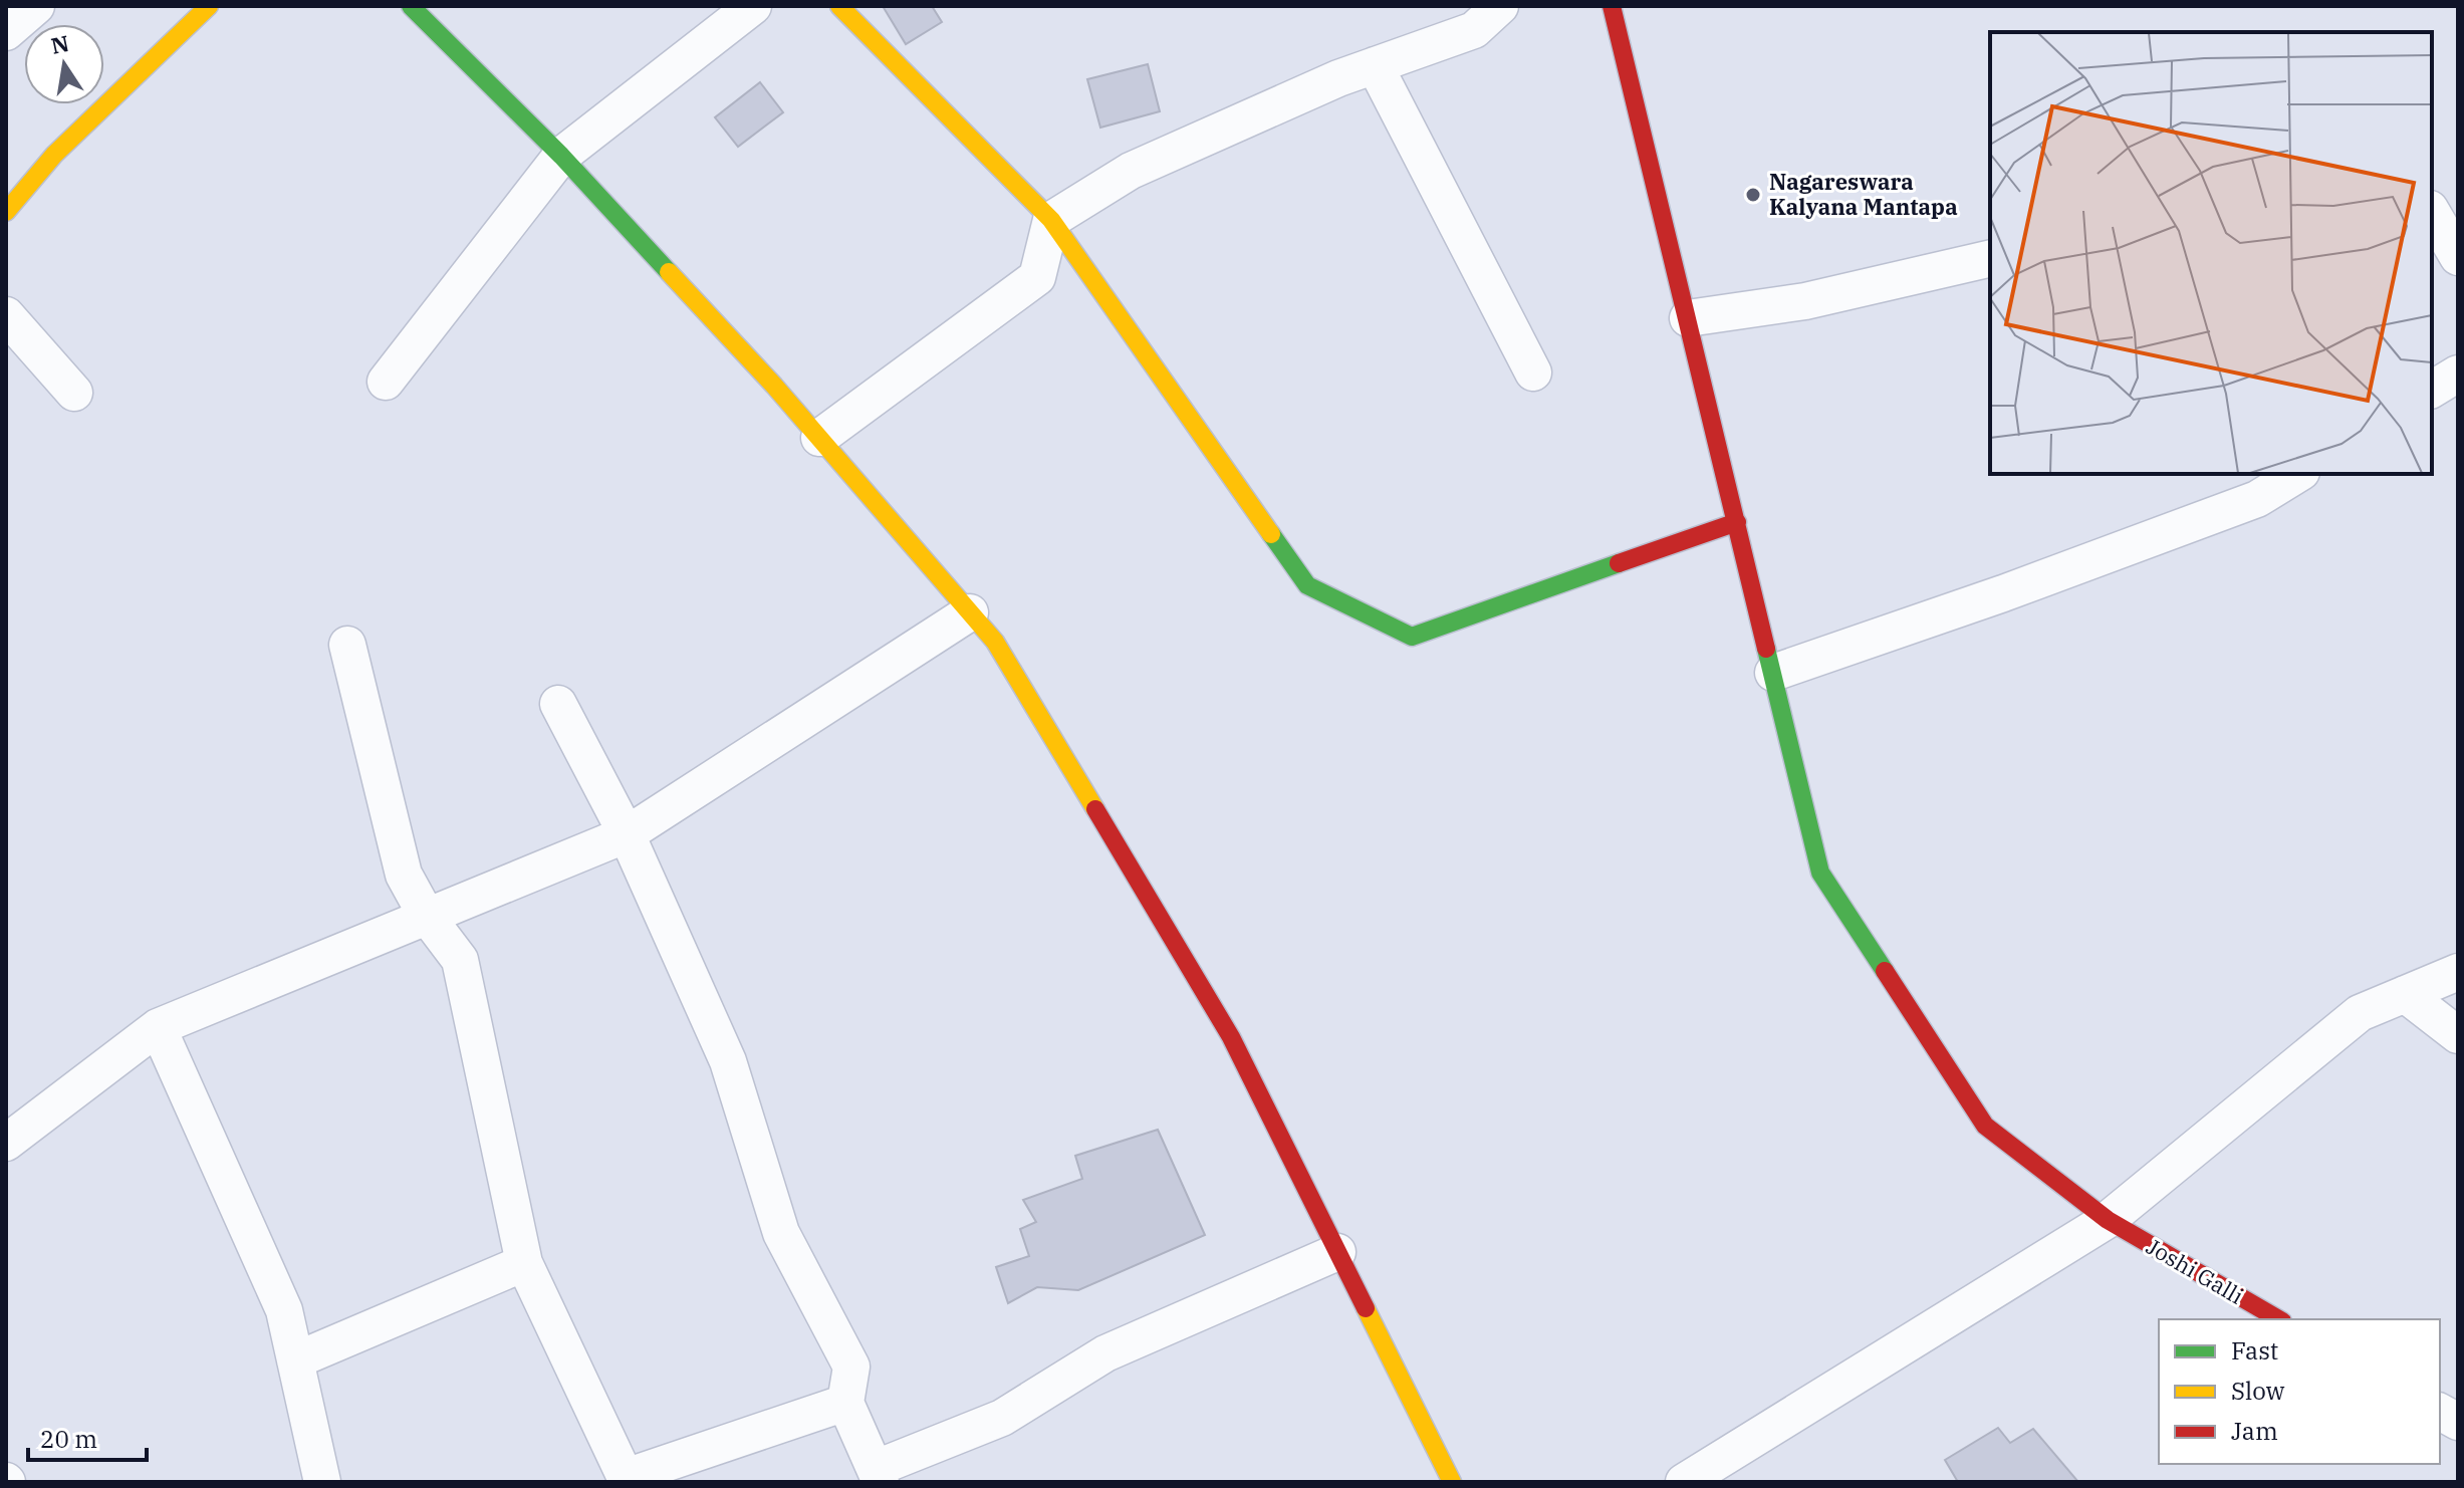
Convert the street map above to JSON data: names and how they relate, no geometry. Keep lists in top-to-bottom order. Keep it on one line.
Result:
{"streets":{"street":["Joshi Galli"]},"places":["Nagareswara Kalyana Mantapa"],"legend":["Fast","Slow","Jam"],"scale_bar":"20 m","north":"top"}
